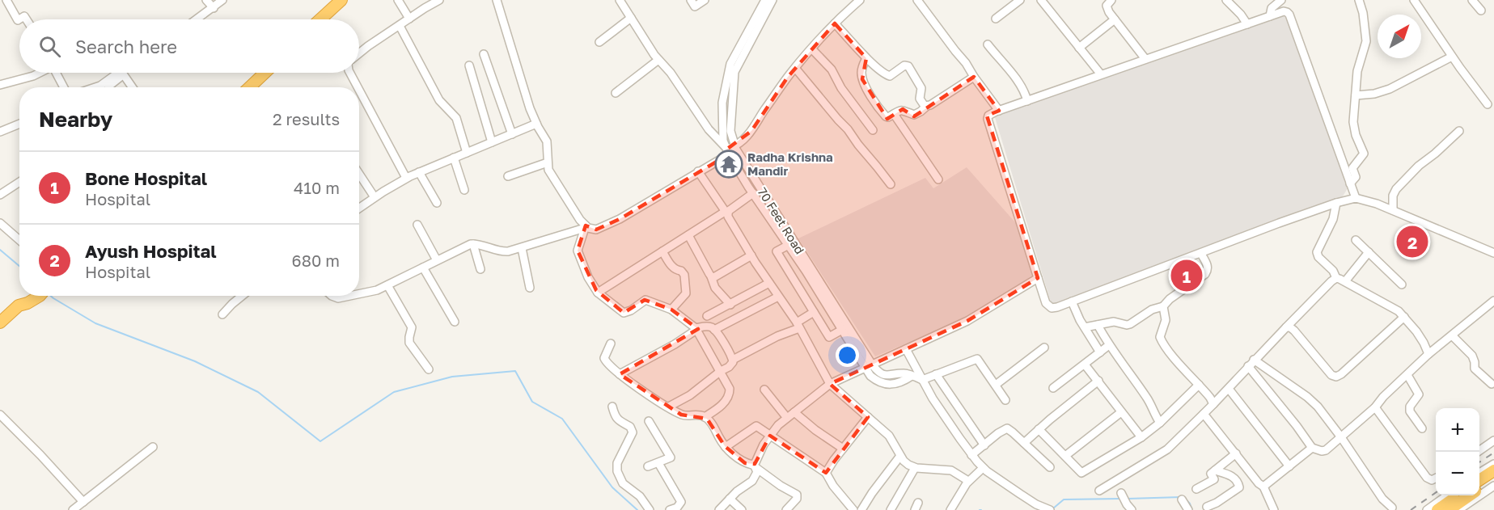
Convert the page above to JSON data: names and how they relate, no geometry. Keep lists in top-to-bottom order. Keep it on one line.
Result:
{"streets":{"street":["70 Feet Road"]},"places":{"temple":["Radha Krishna Mandir"]},"north":"top right","page":{"search":"Search here","heading":["Nearby","2 results"],"list":[{"mark":"1","name":"Bone Hospital","note":"Hospital","value":"410 m"},{"mark":"2","name":"Ayush Hospital","note":"Hospital","value":"680 m"}],"pins":["2","1"],"map_buttons":["+","−"]}}
